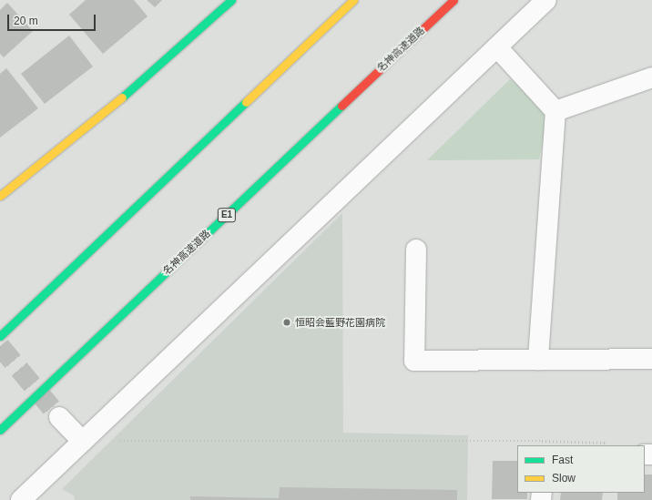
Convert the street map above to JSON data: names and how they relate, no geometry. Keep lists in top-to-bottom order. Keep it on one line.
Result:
{"streets":{"main road":["名神高速道路","E1"]},"places":["恒昭会藍野花園病院"],"legend":["Fast","Slow"],"scale_bar":"20 m"}
